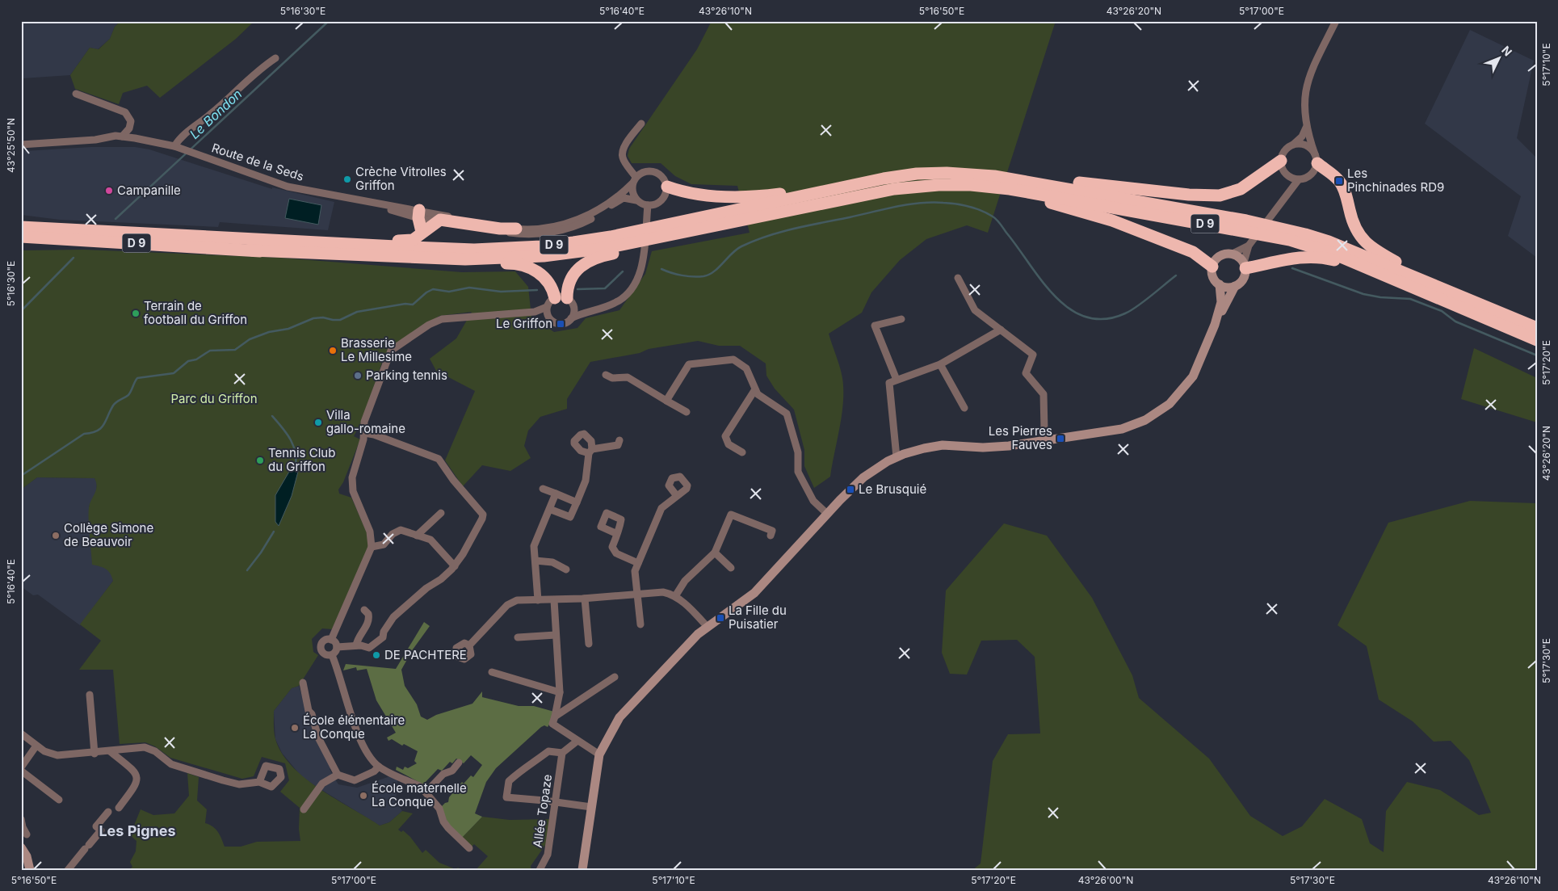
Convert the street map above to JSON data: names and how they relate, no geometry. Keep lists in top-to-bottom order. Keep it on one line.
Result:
{"streets":{"highway":["D 9"],"street":["Route de la Seds","Allée Topaze"]},"districts":["Les Pignes"],"water":["Le Bondon"],"parks":["Parc du Griffon"],"places":{"other":["Crèche Vitrolles Griffon","Campanille","Terrain de football du Griffon","Brasserie Le Millesime","Parking tennis","Villa gallo-romaine","Tennis Club du Griffon","Collège Simone de Beauvoir","DE PACHTERE","École élémentaire La Conque","École maternelle La Conque"],"transit":["Les Pinchinades RD9","Le Griffon","Les Pierres Fauves","Le Brusquié","La Fille du Puisatier"]},"north":"top right","coordinates":["5°16'30\"E","5°16'40\"E","43°26'10\"N","5°16'50\"E","43°26'20\"N","5°17'00\"E","5°17'10\"E","43°25'50\"N","5°17'20\"E","5°17'30\"E","43°26'00\"N"]}
